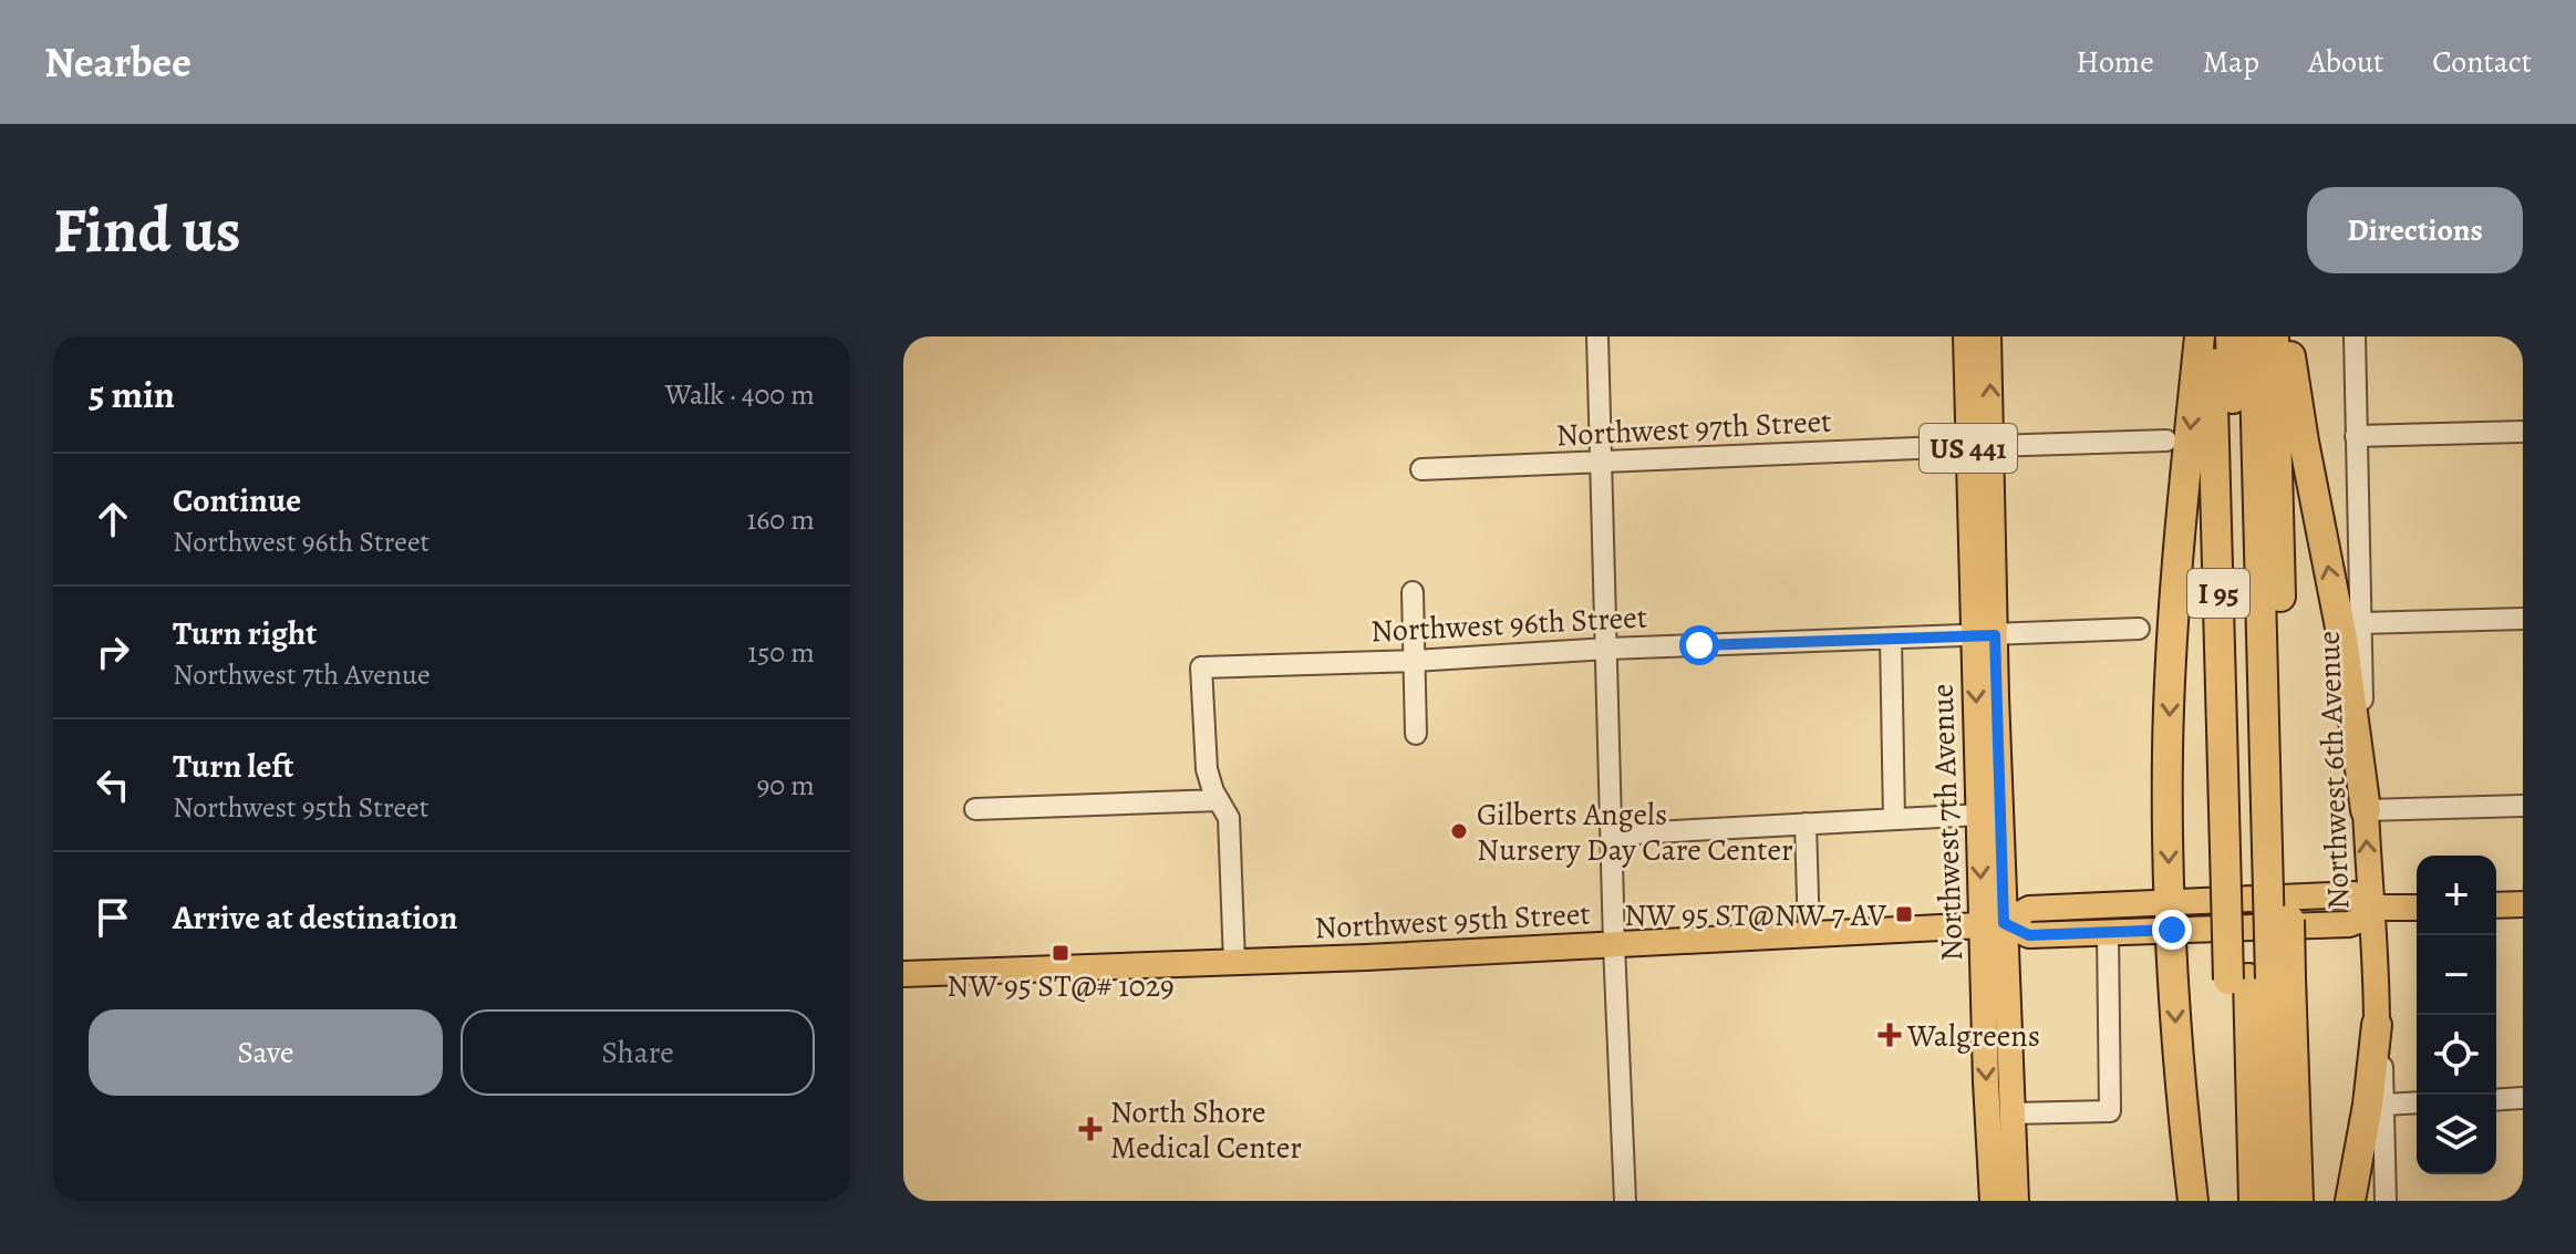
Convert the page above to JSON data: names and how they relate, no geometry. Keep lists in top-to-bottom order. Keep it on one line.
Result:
{"streets":{"highway":["I 95"],"main road":["US 441","Northwest 6th Avenue","Northwest 7th Avenue","Northwest 95th Street"],"street":["Northwest 97th Street","Northwest 96th Street"]},"crossings":[["Northwest 97th Street","Northwest 7th Avenue"],["Northwest 96th Street","Northwest 7th Avenue"],["Northwest 6th Avenue","Northwest 95th Street"],["Northwest 7th Avenue","Northwest 95th Street"]],"places":{"other":["Gilberts Angels Nursery Day Care Center"],"transit":["NW 95 ST@NW 7 AV","NW 95 ST@# 1029"],"health":["Walgreens","North Shore Medical Center"]},"page":{"header":"Nearbee","nav":["Home","Map","About","Contact"],"buttons":["Directions",["Save","Share"]],"title":"Find us","heading":["5 min","Walk · 400 m"],"list":[["Continue","Northwest 96th Street","160 m"],["Turn right","Northwest 7th Avenue","150 m"],["Turn left","Northwest 95th Street","90 m"],"Arrive at destination"],"map_buttons":["+","−"]}}
